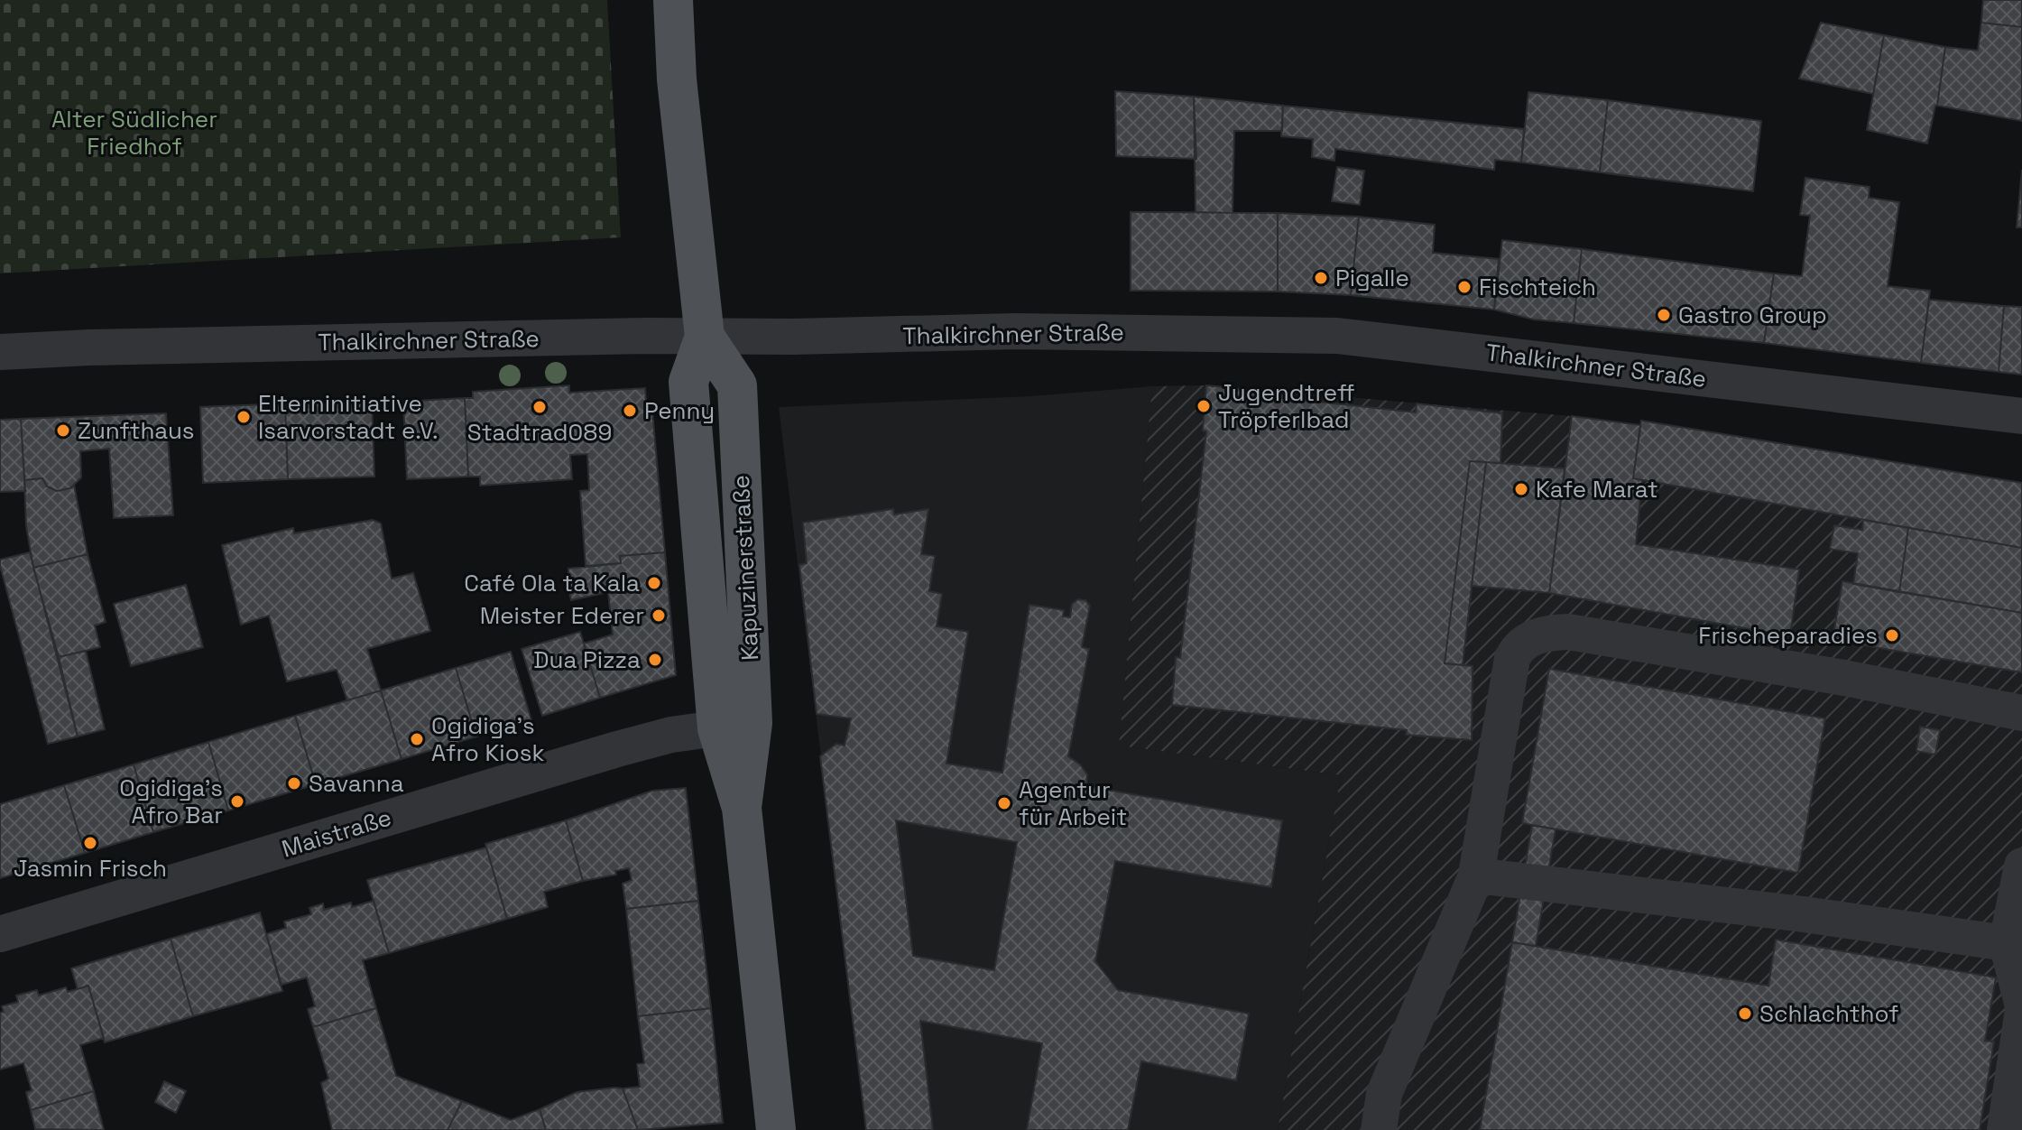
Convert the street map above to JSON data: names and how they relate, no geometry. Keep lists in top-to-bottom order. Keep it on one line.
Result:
{"streets":{"main road":["Kapuzinerstraße"],"street":["Thalkirchner Straße","Maistraße"]},"crossings":[["Thalkirchner Straße","Kapuzinerstraße"],["Kapuzinerstraße","Maistraße"]],"parks":["Alter Südlicher Friedhof"],"places":["Pigalle","Fischteich","Gastro Group","Jugendtreff Tröpferlbad","Stadtrad089","Penny","Elterninitiative Isarvorstadt e.V.","Zunfthaus","Kafe Marat","Café Ola ta Kala","Meister Ederer","Frischeparadies","Dua Pizza","Ogidiga's Afro Kiosk","Savanna","Ogidiga's Afro Bar","Agentur für Arbeit","Jasmin Frisch","Schlachthof"]}
